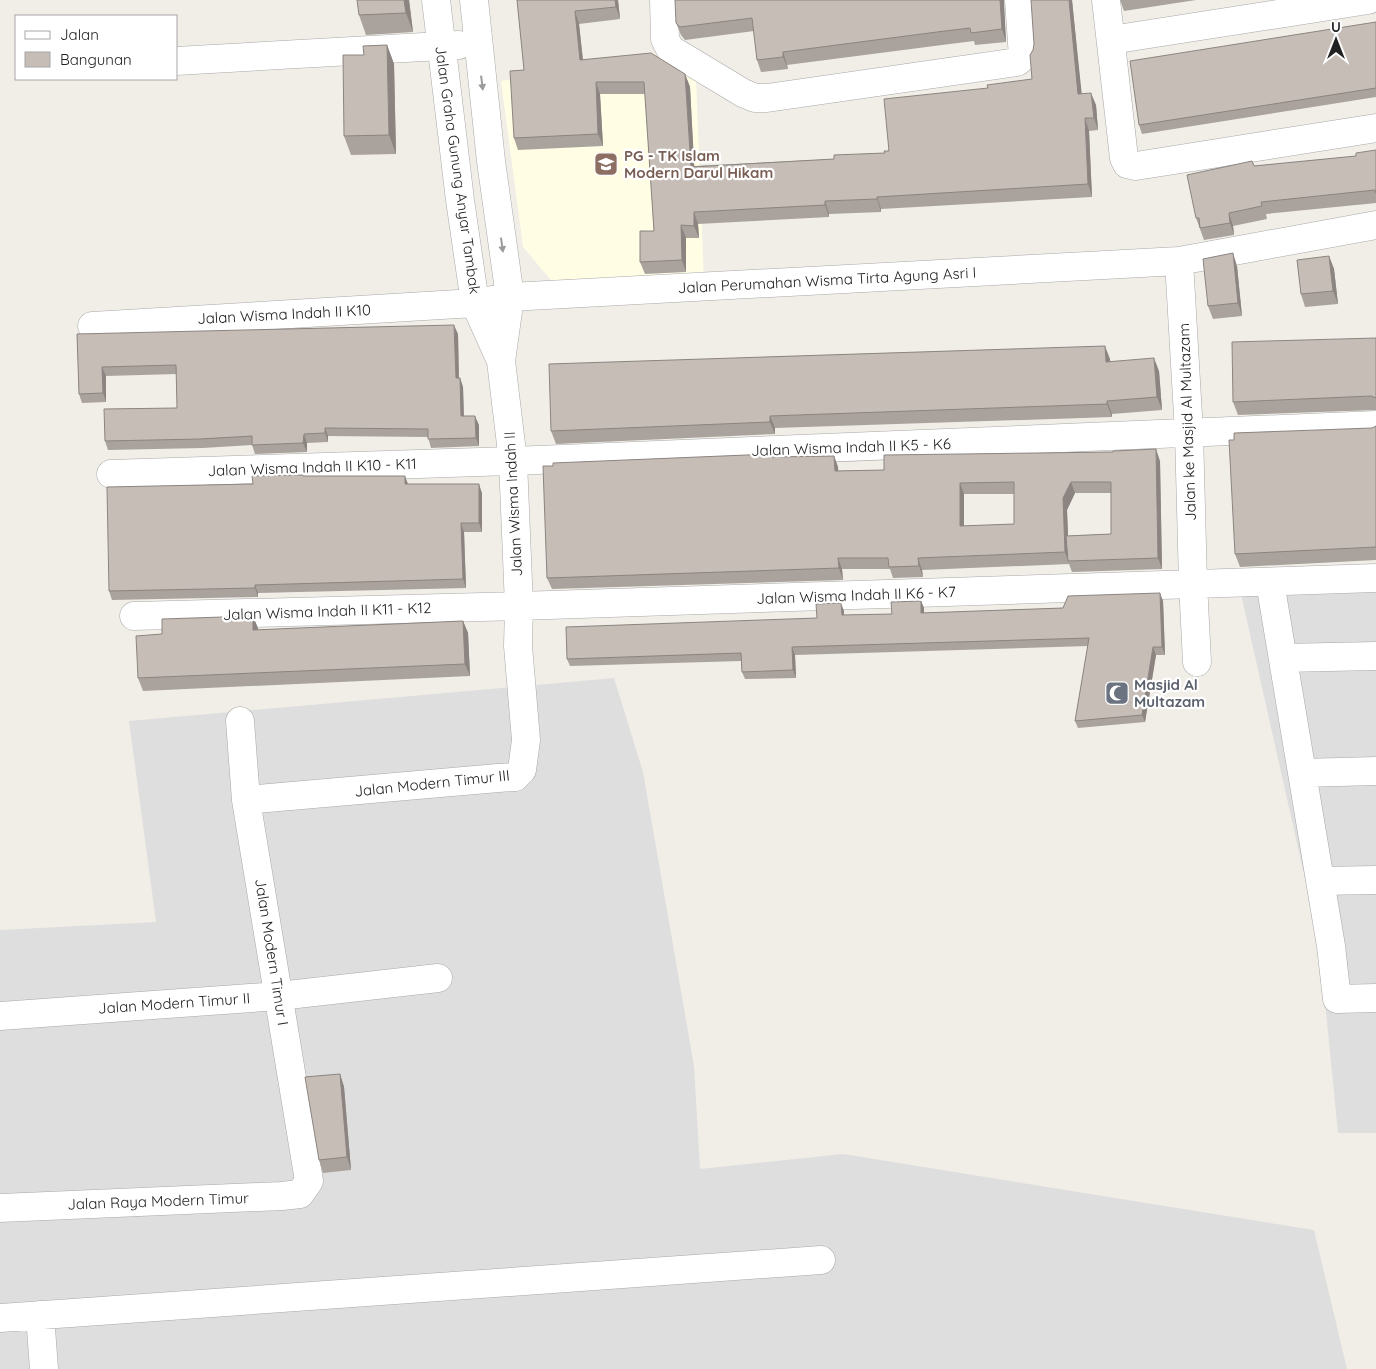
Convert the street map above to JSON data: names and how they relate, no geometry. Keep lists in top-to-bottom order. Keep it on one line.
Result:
{"streets":{"street":["Jalan Graha Gunung Anyar Tambak","Jalan Perumahan Wisma Tirta Agung Asri I","Jalan Wisma Indah II K10","Jalan ke Masjid Al Multazam","Jalan Wisma Indah II K5 - K6","Jalan Wisma Indah II K10 - K11","Jalan Wisma Indah II","Jalan Wisma Indah II K6 - K7","Jalan Wisma Indah II K11 - K12","Jalan Modern Timur III","Jalan Modern Timur I","Jalan Modern Timur II","Jalan Raya Modern Timur"]},"crossings":[["Jalan Graha Gunung Anyar Tambak","Jalan Perumahan Wisma Tirta Agung Asri I"],["Jalan Graha Gunung Anyar Tambak","Jalan Wisma Indah II K10"],["Jalan Graha Gunung Anyar Tambak","Jalan Wisma Indah II"],["Jalan Perumahan Wisma Tirta Agung Asri I","Jalan Wisma Indah II K10"],["Jalan Perumahan Wisma Tirta Agung Asri I","Jalan ke Masjid Al Multazam"],["Jalan ke Masjid Al Multazam","Jalan Wisma Indah II K5 - K6"],["Jalan ke Masjid Al Multazam","Jalan Wisma Indah II K6 - K7"],["Jalan Wisma Indah II K5 - K6","Jalan Wisma Indah II K10 - K11"],["Jalan Wisma Indah II K5 - K6","Jalan Wisma Indah II"],["Jalan Wisma Indah II K10 - K11","Jalan Wisma Indah II"],["Jalan Wisma Indah II","Jalan Wisma Indah II K6 - K7"],["Jalan Wisma Indah II","Jalan Wisma Indah II K11 - K12"],["Jalan Wisma Indah II","Jalan Modern Timur III"],["Jalan Wisma Indah II K6 - K7","Jalan Wisma Indah II K11 - K12"],["Jalan Modern Timur III","Jalan Modern Timur I"],["Jalan Modern Timur I","Jalan Modern Timur II"],["Jalan Modern Timur I","Jalan Raya Modern Timur"]],"places":{"school or university":["PG - TK Islam Modern Darul Hikam"],"mosque":["Masjid Al Multazam"]},"legend":["Jalan","Bangunan"],"north":"top"}
